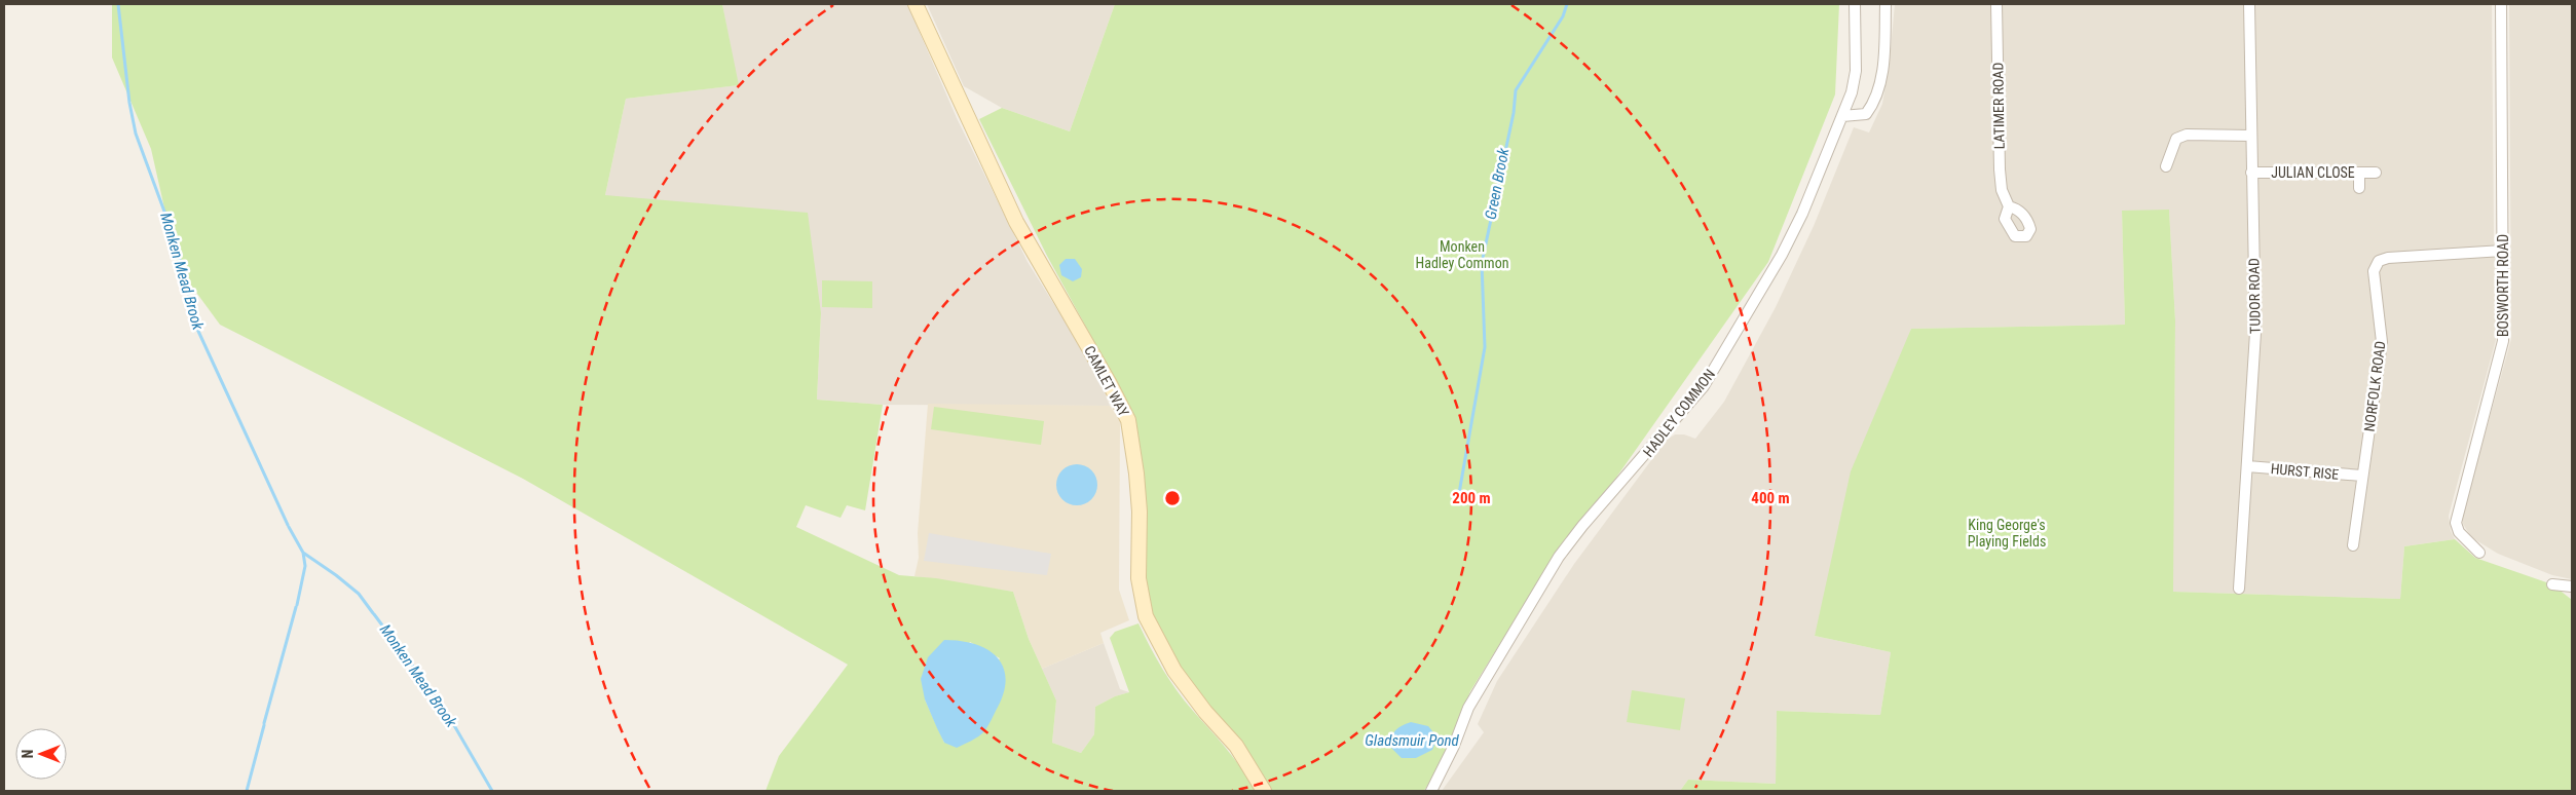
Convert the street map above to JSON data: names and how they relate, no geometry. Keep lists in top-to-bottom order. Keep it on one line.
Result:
{"streets":{"street":["LATIMER ROAD","JULIAN CLOSE","BOSWORTH ROAD","TUDOR ROAD","CAMLET WAY","NORFOLK ROAD","HADLEY COMMON","HURST RISE"]},"crossings":[["JULIAN CLOSE","TUDOR ROAD"],["BOSWORTH ROAD","NORFOLK ROAD"],["TUDOR ROAD","HURST RISE"],["NORFOLK ROAD","HURST RISE"]],"water":["Green Brook","Monken Mead Brook","Gladsmuir Pond"],"parks":["Monken Hadley Common","King George's Playing Fields"],"north":"left","rings":["200 m","400 m"]}
